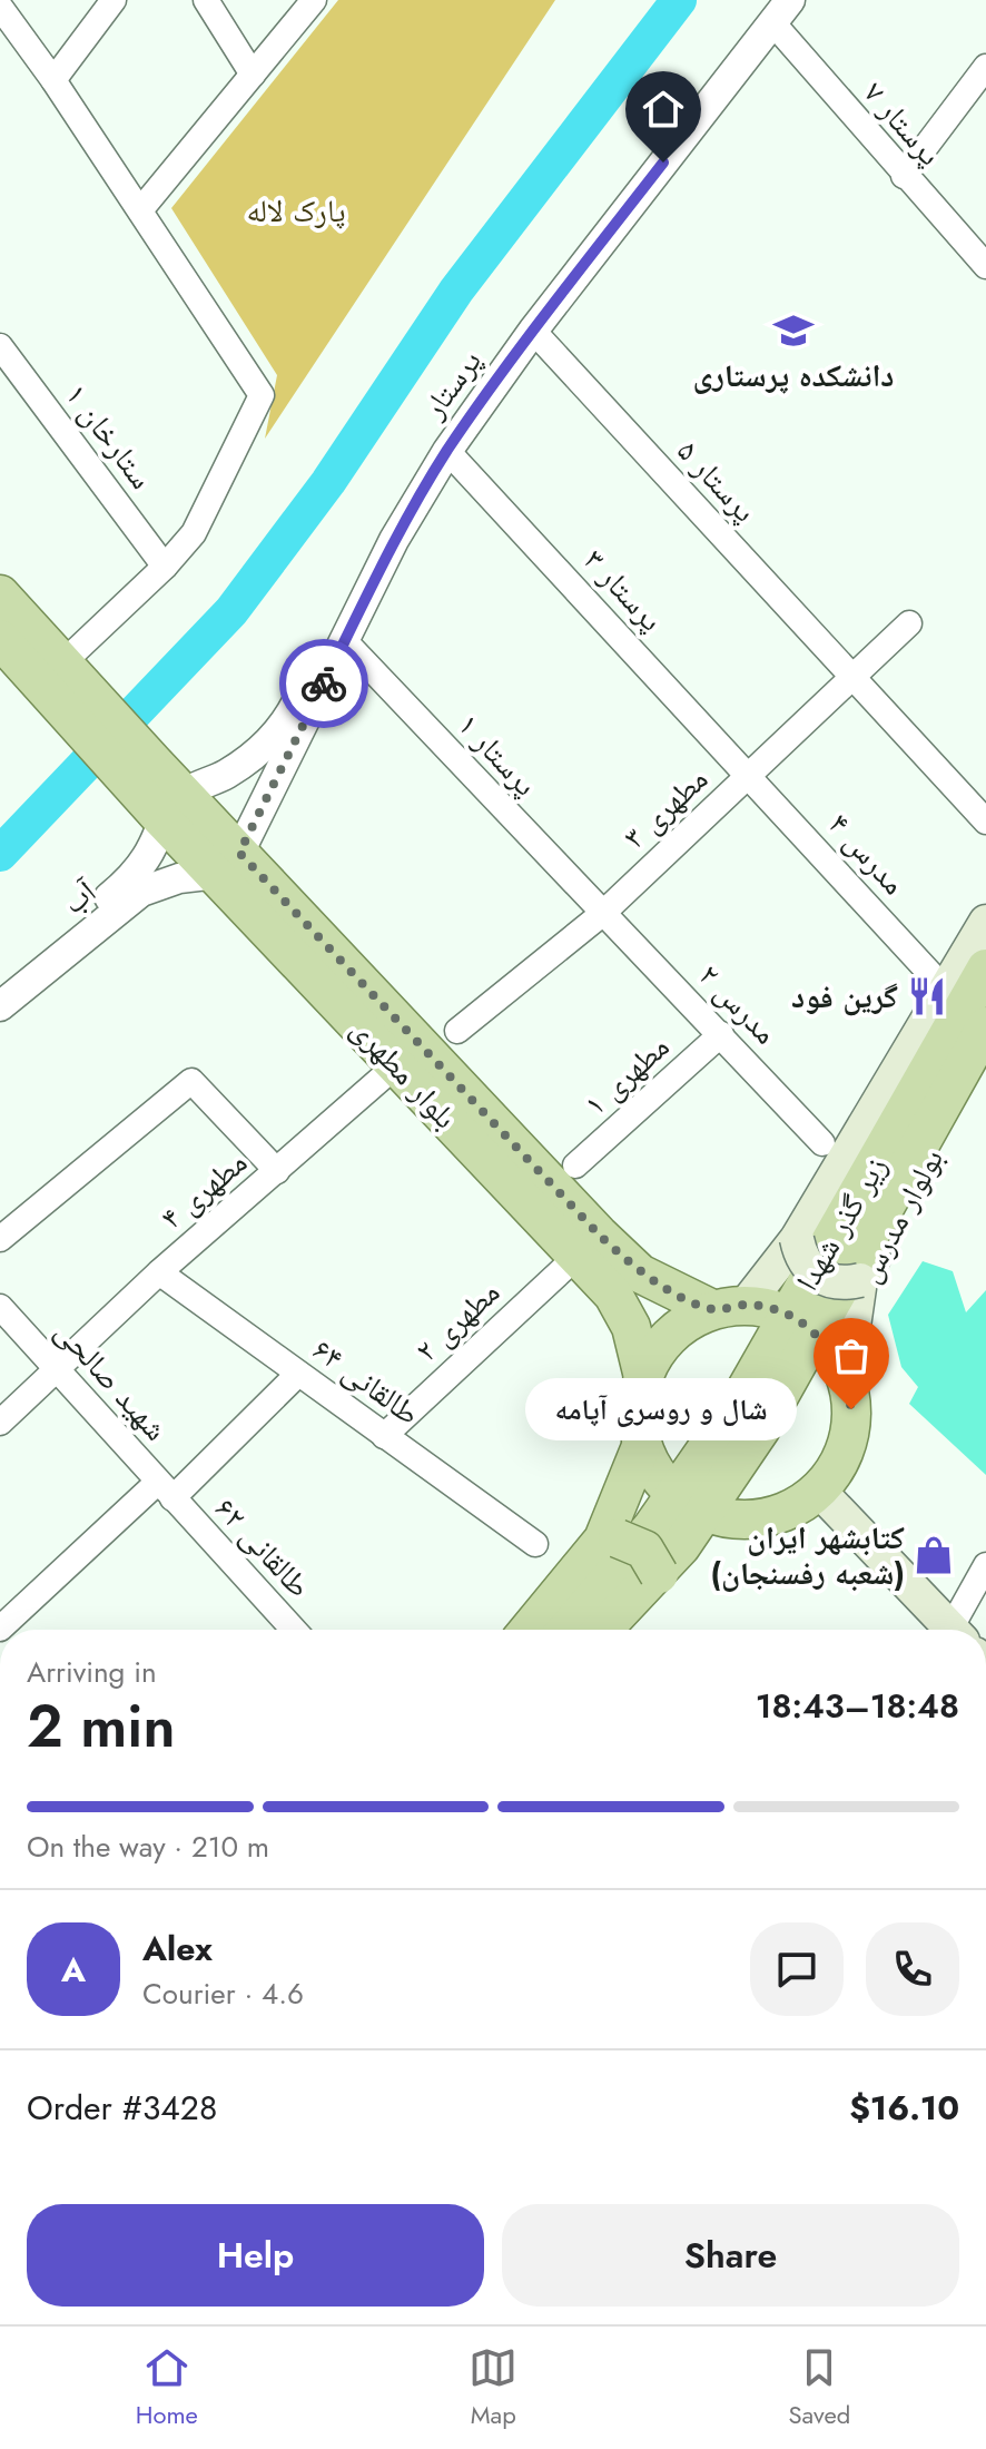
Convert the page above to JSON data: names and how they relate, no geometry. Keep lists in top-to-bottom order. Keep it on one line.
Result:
{"streets":{"main road":["بلوار مطهری","بولوار مدرس","زیر گذر شهدا"],"street":["پرستار ۷","پرستار","ستارخان ۱","پرستار ۵","پرستار ۳","پرستار ۱","مطهری ۳","مدرس ۴","آب","مدرس ۲","مطهری ۱","مطهری ۴","مطهری ۲","شهید صالحی","طالقانی ۶۴","طالقانی ۶۲"]},"crossings":[["پرستار ۷","پرستار"],["پرستار","پرستار ۵"],["پرستار","پرستار ۳"],["پرستار","پرستار ۱"],["پرستار","آب"],["پرستار","بلوار مطهری"],["پرستار ۵","مطهری ۳"],["پرستار ۳","مطهری ۳"],["پرستار ۳","مدرس ۴"],["پرستار ۱","مطهری ۳"],["پرستار ۱","مدرس ۲"],["مطهری ۳","مدرس ۴"],["مطهری ۳","مدرس ۲"],["آب","بلوار مطهری"],["مدرس ۲","مطهری ۱"],["بلوار مطهری","مطهری ۴"],["بلوار مطهری","بولوار مدرس"],["بلوار مطهری","مطهری ۲"],["مطهری ۴","شهید صالحی"],["مطهری ۴","طالقانی ۶۴"],["مطهری ۲","طالقانی ۶۴"],["شهید صالحی","طالقانی ۶۲"]],"parks":["پارک لاله"],"places":{"school or university":["دانشکده پرستاری"],"restaurant":["گرین فود"],"other":["شال و روسری آپامه"],"shop":["کتابشهر ایران (شعبه رفسنجان)"]},"page":{"bubble":"شال و روسری آپامه","heading":["2 min","Arriving in","18:43–18:48"],"panel":["Alex","Courier · 4.6","Order #3428","$16.10"],"bar":"On the way · 210 m","round":"A","buttons":["Help","Share"],"tabs":["Home","Map","Saved"]}}
